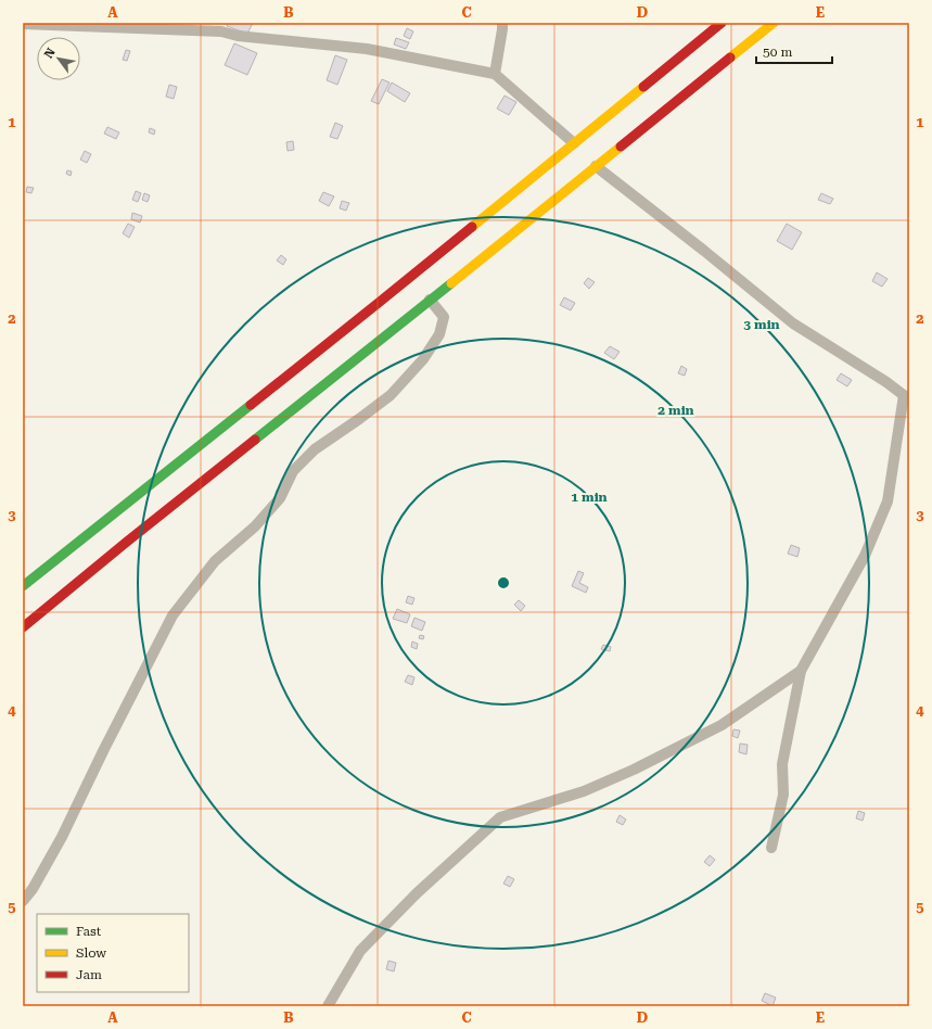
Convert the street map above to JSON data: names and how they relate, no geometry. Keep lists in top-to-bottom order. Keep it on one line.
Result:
{"legend":["Fast","Slow","Jam"],"scale_bar":"50 m","north":"top left","grid":{"columns":["A","B","C","D","E"],"rows":["1","2","3","4","5"]},"rings":["3 min","2 min","1 min"]}
